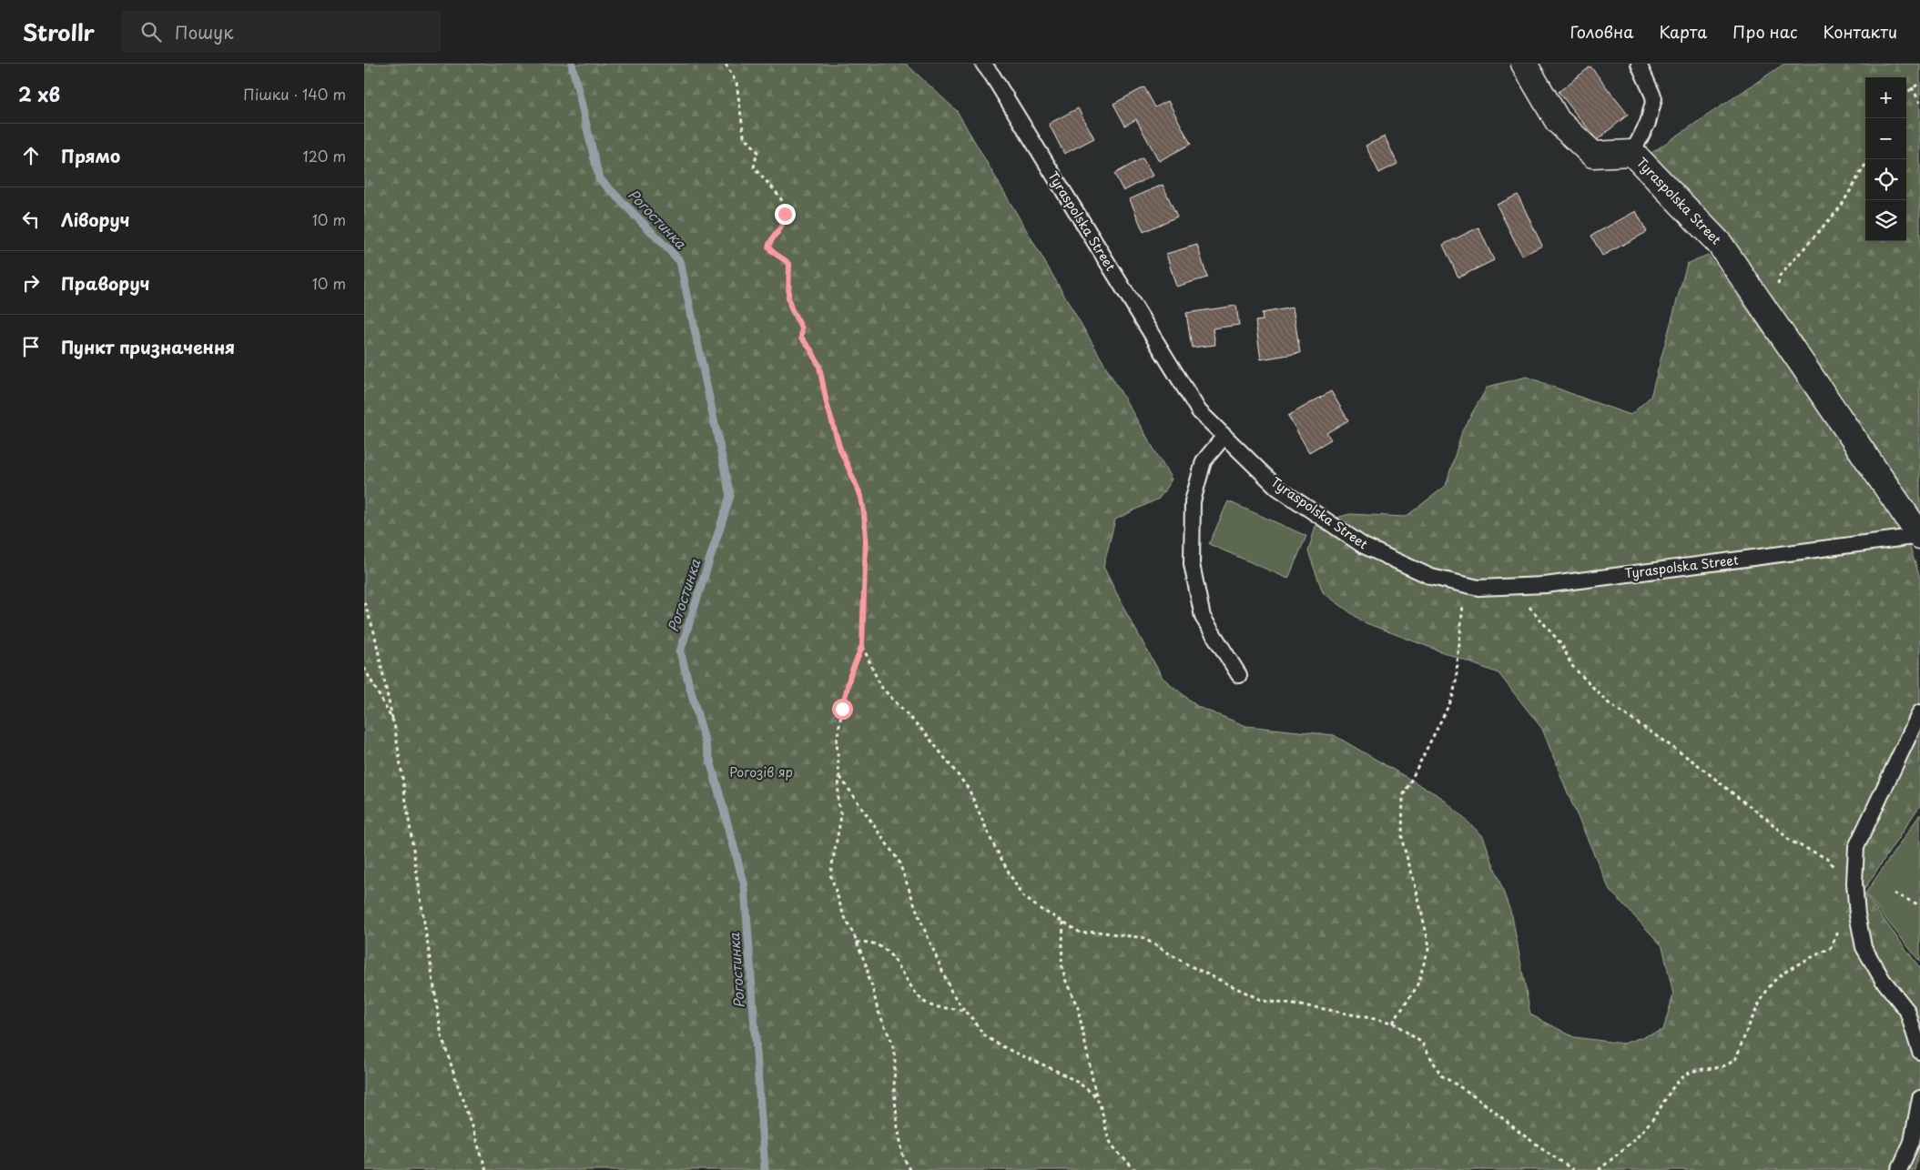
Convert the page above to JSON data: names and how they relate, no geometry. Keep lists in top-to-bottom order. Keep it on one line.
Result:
{"streets":{"street":["Tyraspolska Street"]},"water":["Рогостинка"],"parks":["Рогозів яр"],"page":{"header":"Strollr","search":"Пошук","nav":["Головна","Карта","Про нас","Контакти"],"heading":["2 хв","Пішки · 140 m"],"map_buttons":["+","−"],"list":[["Прямо","120 m"],["Ліворуч","10 m"],["Праворуч","10 m"],"Пункт призначення"]}}
